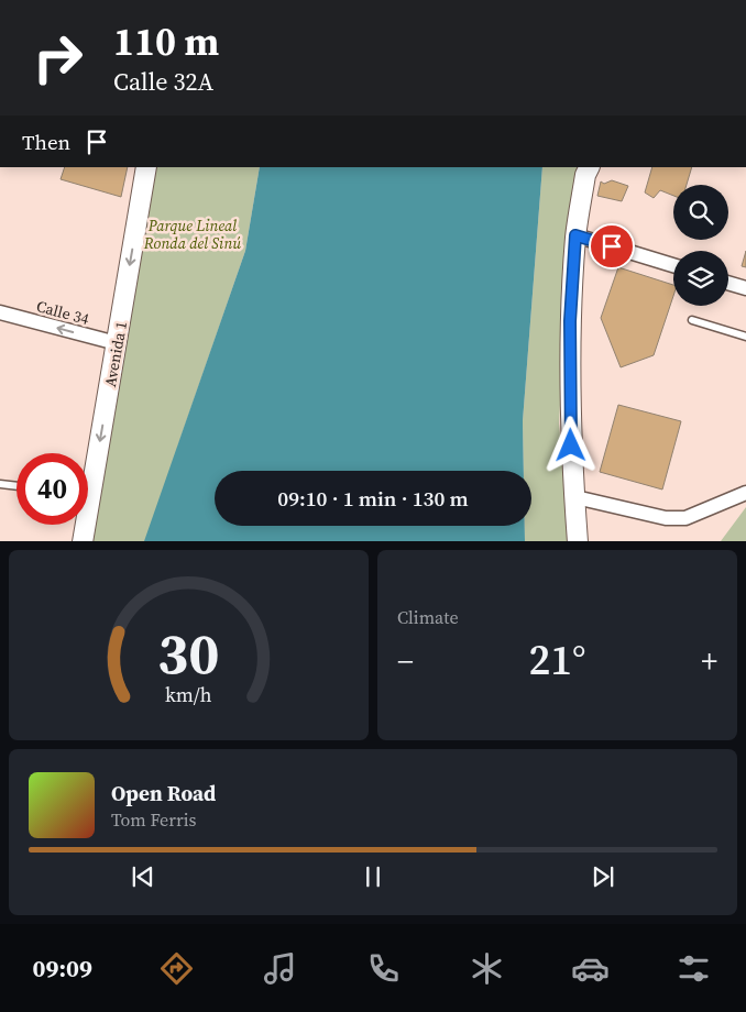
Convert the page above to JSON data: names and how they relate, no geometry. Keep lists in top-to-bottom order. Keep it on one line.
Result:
{"streets":{"street":["Calle 34","Avenida 1"]},"crossings":[["Calle 34","Avenida 1"]],"one_way":["Calle 34","Avenida 1"],"parks":["Parque Lineal Ronda del Sinú"],"page":{"turn":["110 m","Calle 32A"],"then":"Then","limit":"40","trip":"09:10 · 1 min · 130 m","tile":"Climate","heat":["−","21°","+"],"song":["Open Road","Tom Ferris"],"tabs":"09:09","gauge":["30","km/h"]}}
